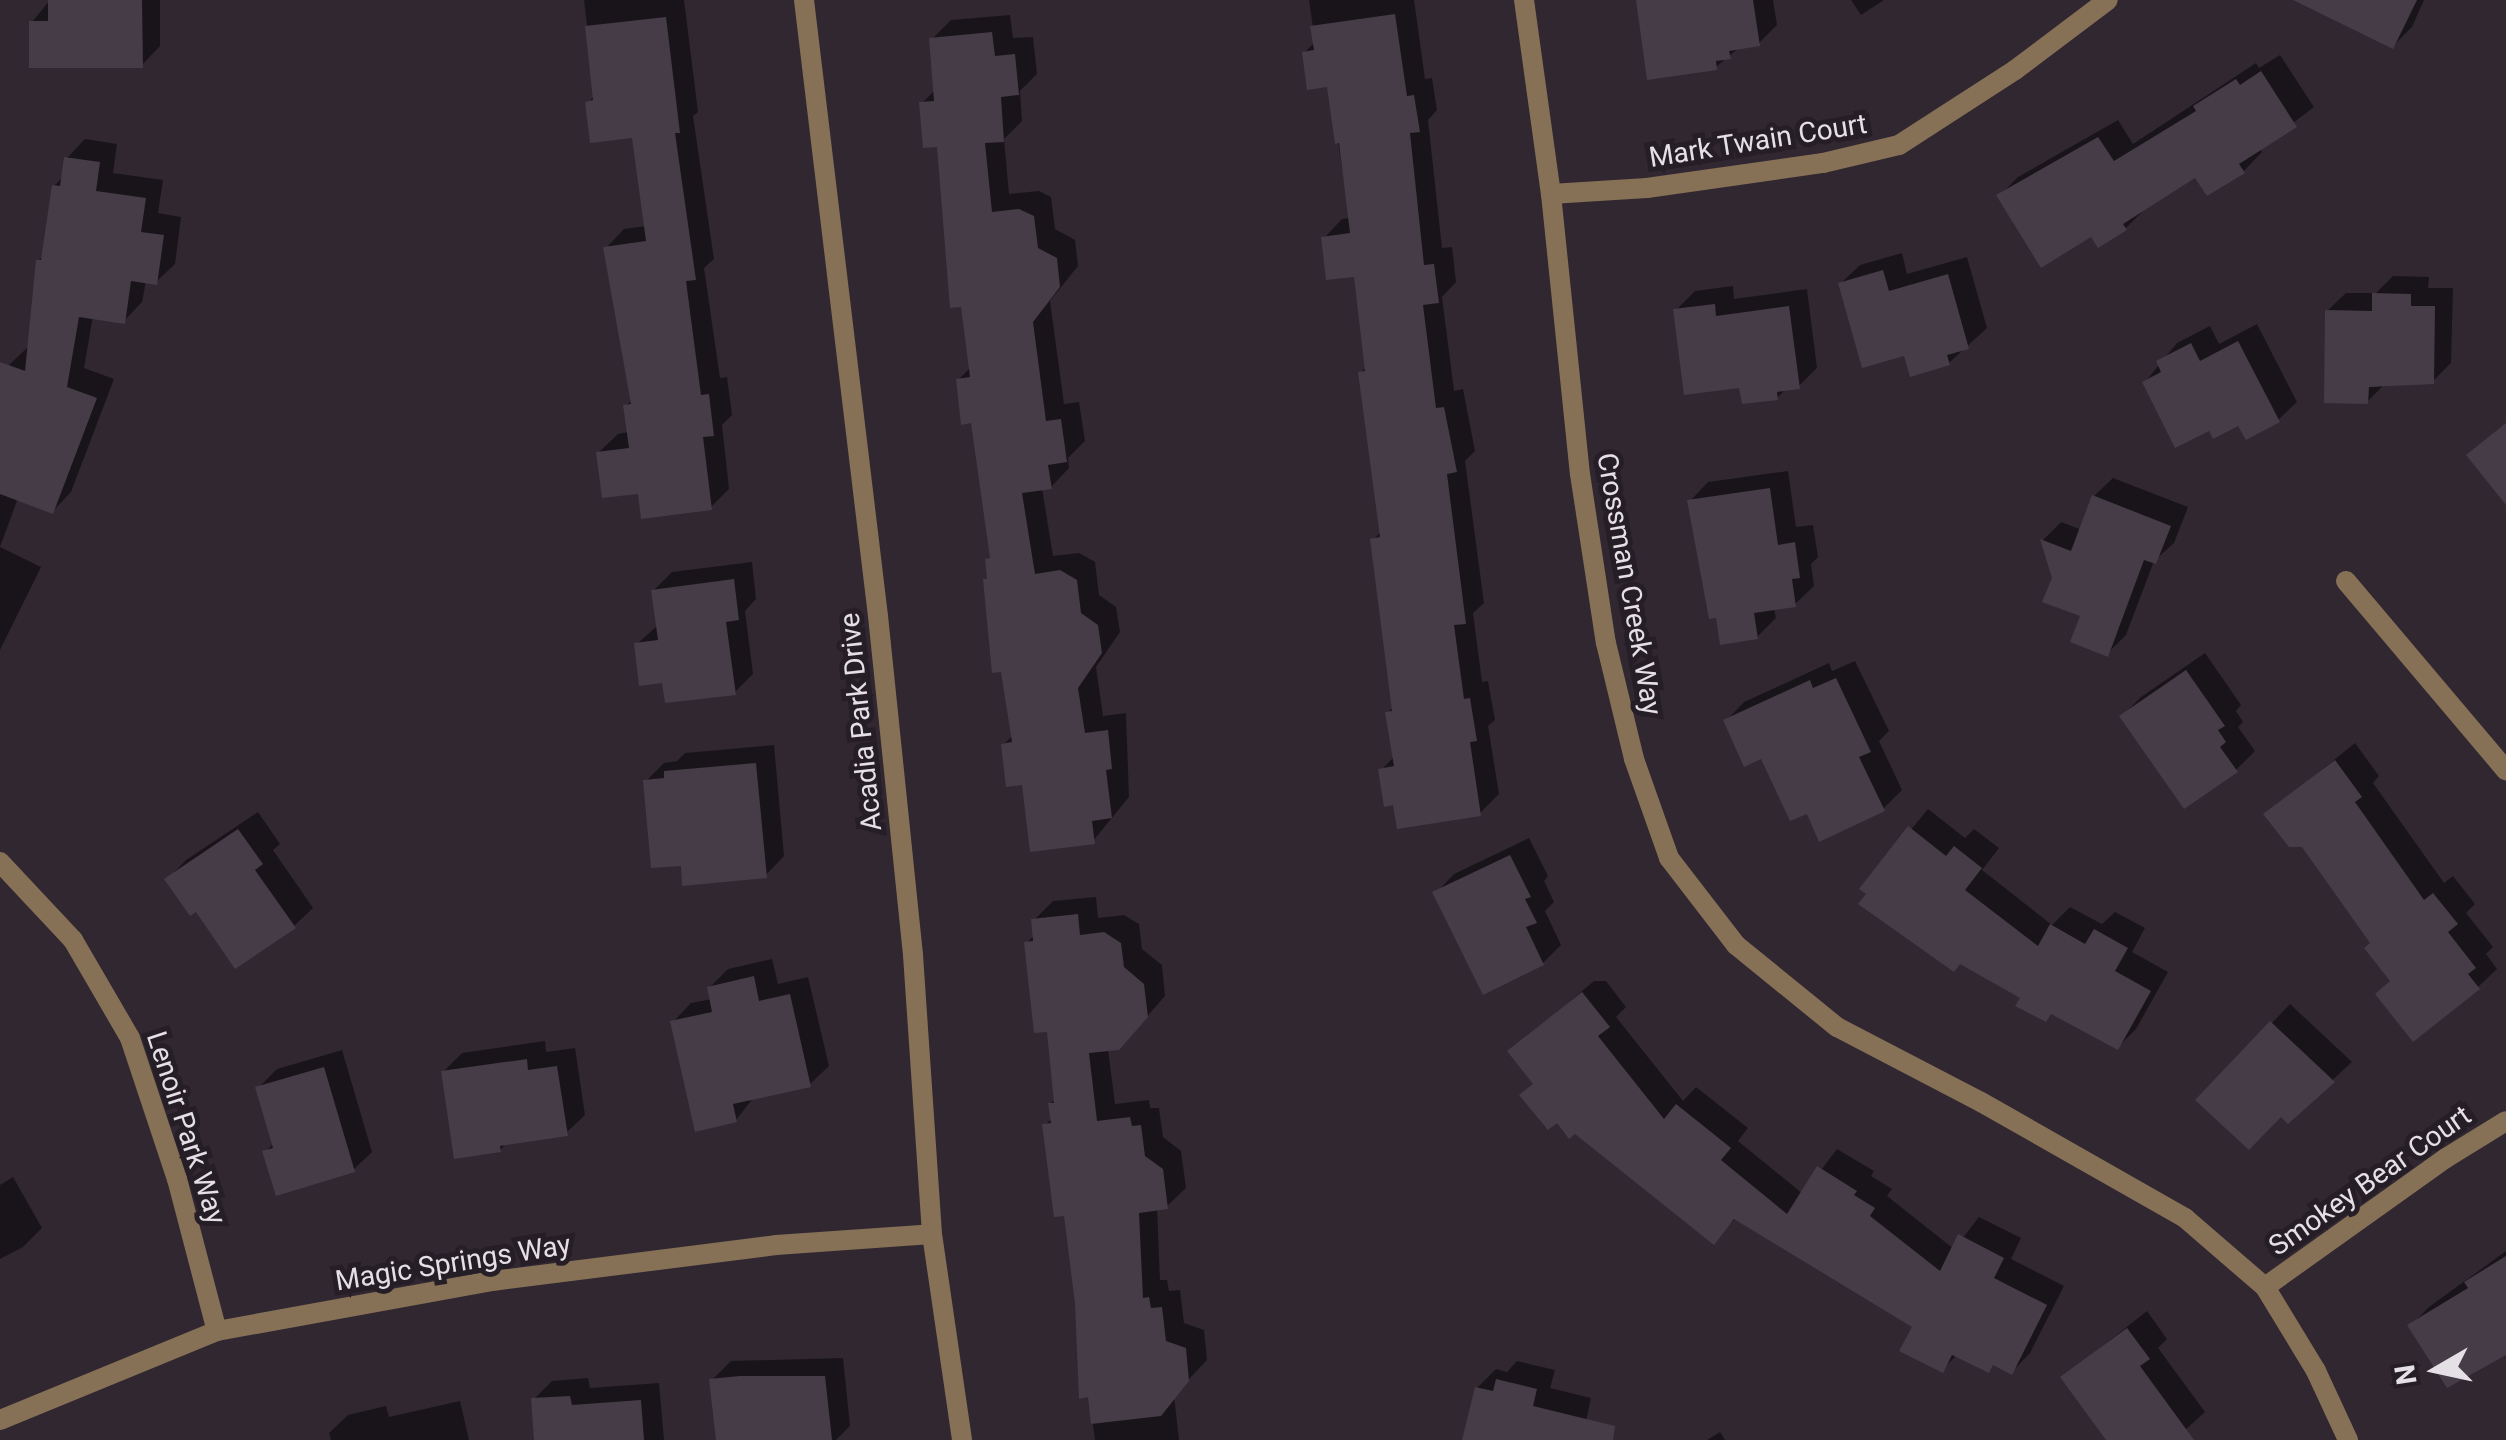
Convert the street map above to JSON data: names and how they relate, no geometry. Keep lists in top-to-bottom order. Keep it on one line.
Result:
{"streets":{"street":["Mark Twain Court","Crossman Creek Way","Acadia Park Drive","Lenoir Park Way","Smokey Bear Court","Magic Springs Way"]},"crossings":[["Mark Twain Court","Crossman Creek Way"],["Crossman Creek Way","Smokey Bear Court"],["Acadia Park Drive","Magic Springs Way"],["Lenoir Park Way","Magic Springs Way"]],"north":"left"}
